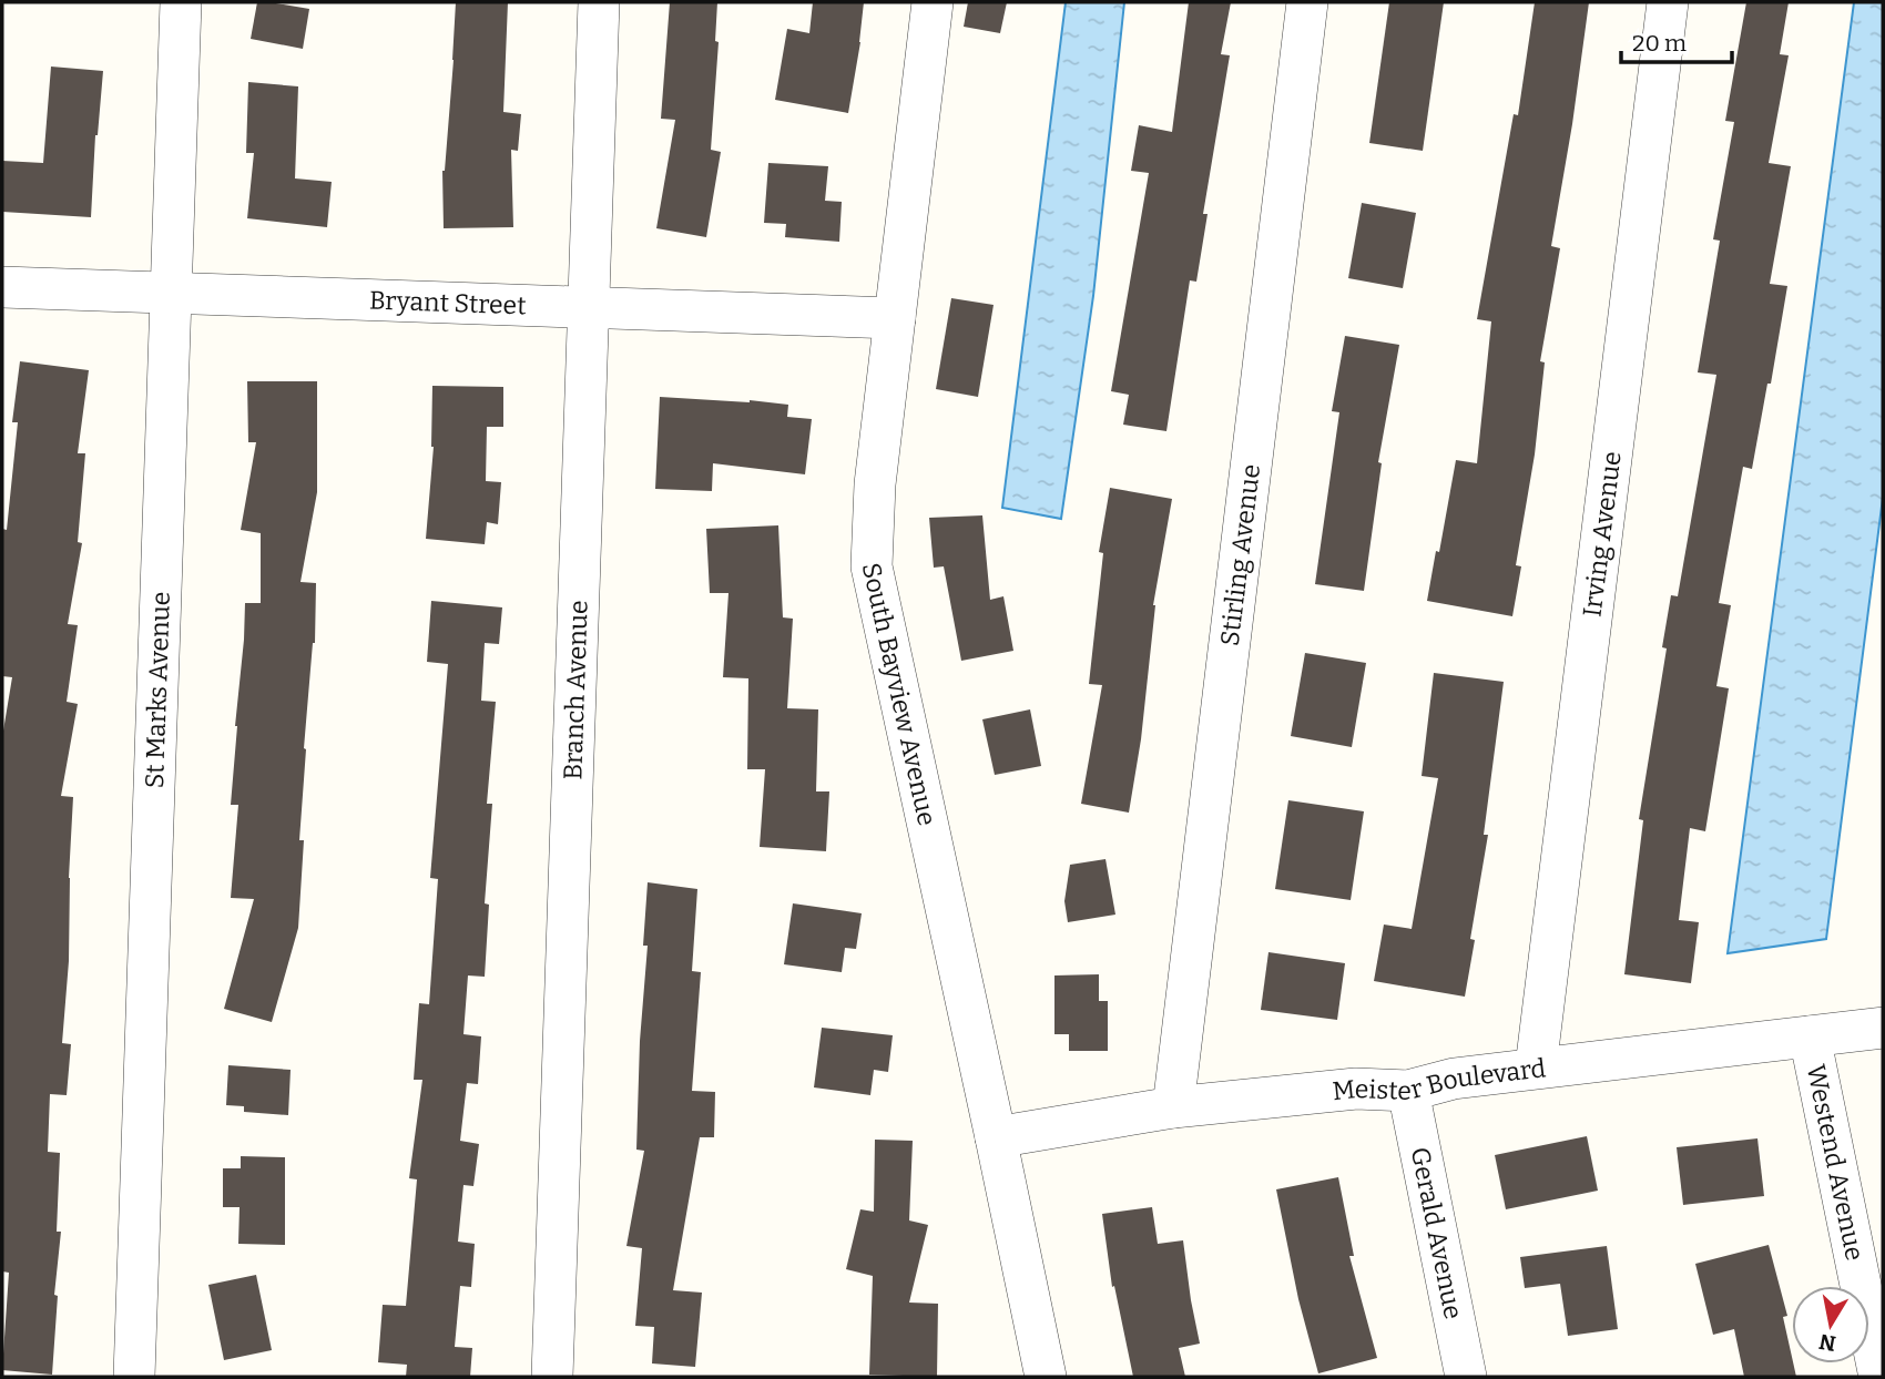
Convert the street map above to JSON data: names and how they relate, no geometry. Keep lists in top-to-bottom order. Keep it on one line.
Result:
{"streets":{"street":["Bryant Street","Irving Avenue","Stirling Avenue","St Marks Avenue","Branch Avenue","South Bayview Avenue","Meister Boulevard","Westend Avenue","Gerald Avenue"]},"crossings":[["Bryant Street","St Marks Avenue"],["Bryant Street","Branch Avenue"],["Bryant Street","South Bayview Avenue"],["Irving Avenue","Meister Boulevard"],["Stirling Avenue","Meister Boulevard"],["South Bayview Avenue","Meister Boulevard"],["Meister Boulevard","Westend Avenue"],["Meister Boulevard","Gerald Avenue"]],"scale_bar":"20 m","north":"bottom"}
